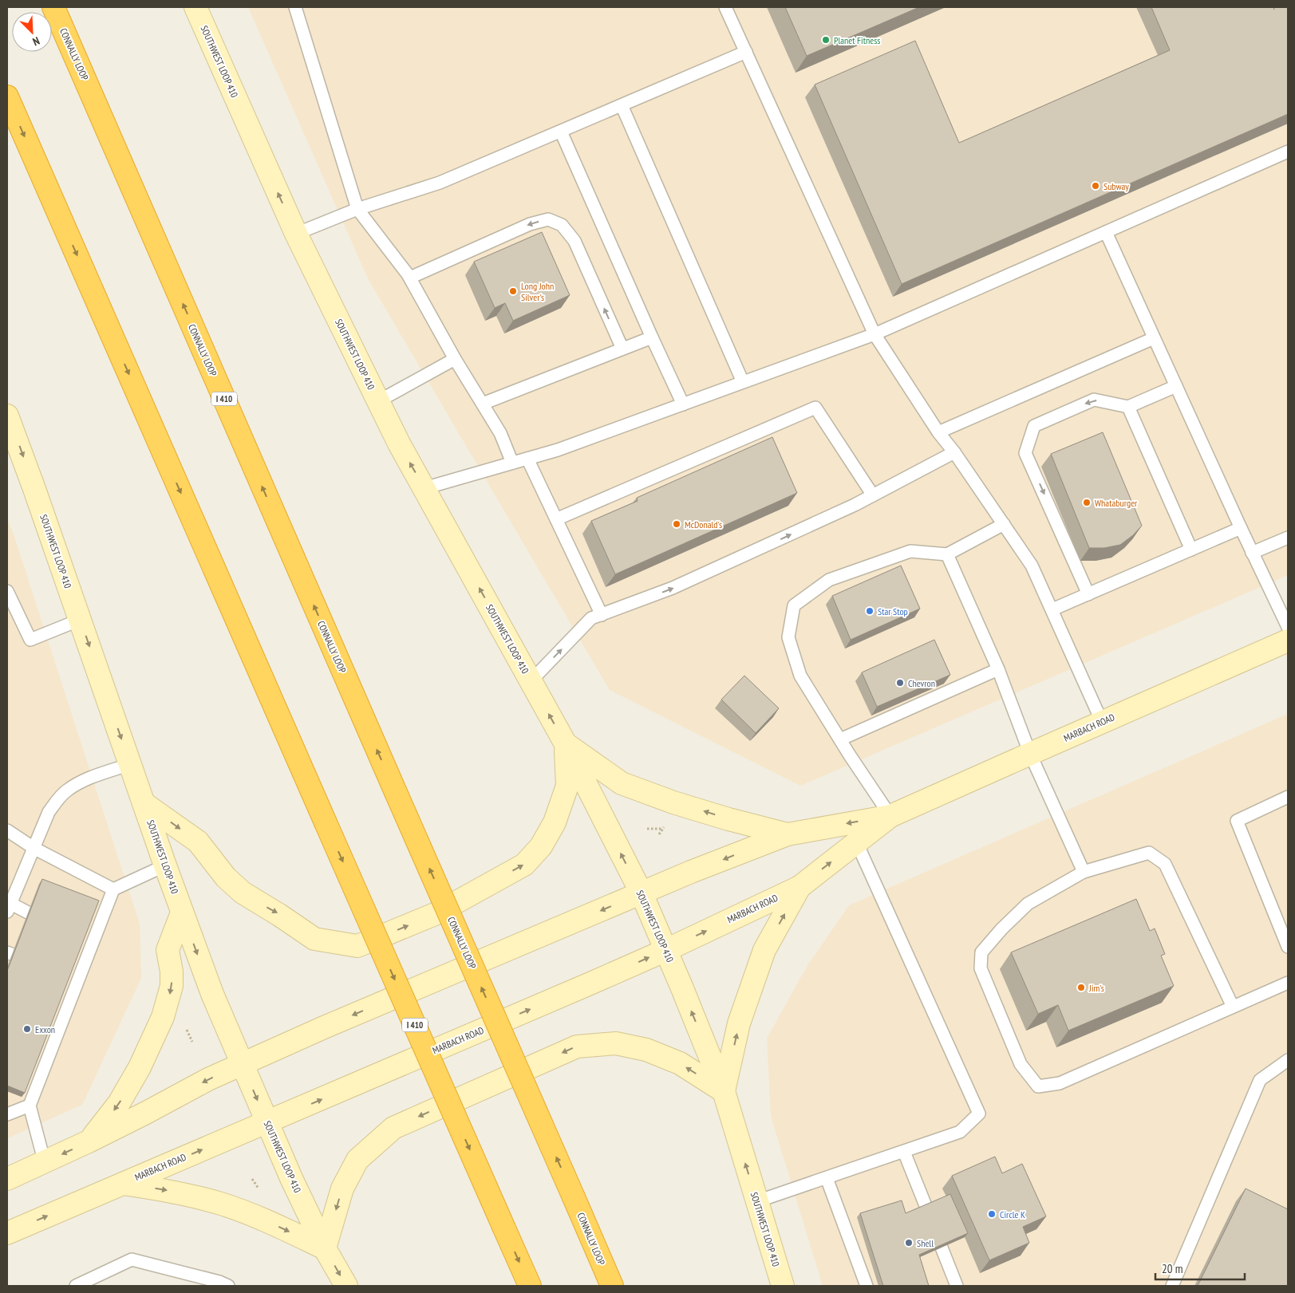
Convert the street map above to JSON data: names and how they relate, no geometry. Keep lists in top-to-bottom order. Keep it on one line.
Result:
{"streets":{"highway":["CONNALLY LOOP","I 410"],"main road":["SOUTHWEST LOOP 410","MARBACH ROAD"]},"crossings":[["SOUTHWEST LOOP 410","MARBACH ROAD"]],"places":["Planet Fitness","Subway","Long John Silver's","Whataburger","McDonald's","Star Stop","Chevron","Jim's","Exxon","Circle K","Shell"],"scale_bar":"20 m","north":"bottom right"}
